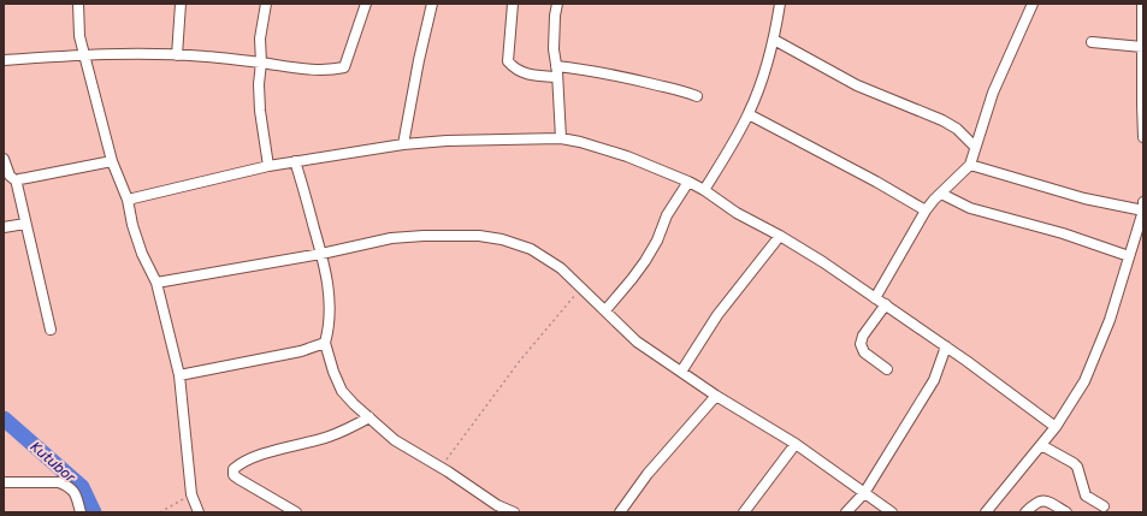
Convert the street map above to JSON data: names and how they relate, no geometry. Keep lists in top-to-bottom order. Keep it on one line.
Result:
{"water":["Kutubor"]}
